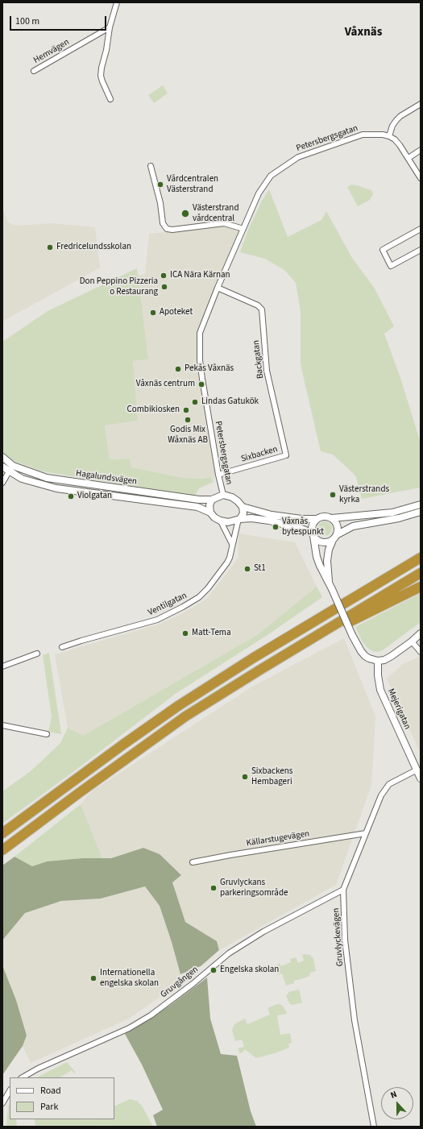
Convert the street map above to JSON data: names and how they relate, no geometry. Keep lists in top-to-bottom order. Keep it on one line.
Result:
{"streets":{"street":["Hemvägen","Petersbergsgatan","Backgatan","Sixbacken","Hagalundsvägen","Ventilgatan","Mejerigatan","Källarstugevägen","Gruvlyckevägen","Gruvgången"]},"crossings":[["Petersbergsgatan","Backgatan"],["Petersbergsgatan","Sixbacken"],["Petersbergsgatan","Hagalundsvägen"],["Petersbergsgatan","Ventilgatan"],["Backgatan","Sixbacken"],["Hagalundsvägen","Ventilgatan"],["Mejerigatan","Gruvlyckevägen"],["Källarstugevägen","Gruvlyckevägen"],["Gruvlyckevägen","Gruvgången"]],"districts":["Våxnäs"],"places":["Vårdcentralen Västerstrand","Västerstrand vårdcentral","Fredricelundsskolan","ICA Nära Kärnan","Don Peppino Pizzeria o Restaurang","Apoteket","Pekås Våxnäs","Våxnäs centrum","Lindas Gatukök","Combikiosken","Godis Mix Wåxnäs AB","Västerstrands kyrka","Violgatan","Våxnås bytespunkt","St1","Matt-Tema","Sixbackens Hembageri","Gruvlyckans parkeringsområde","Engelska skolan","Internationella engelska skolan"],"legend":["Road","Park"],"scale_bar":"100 m","north":"top"}
